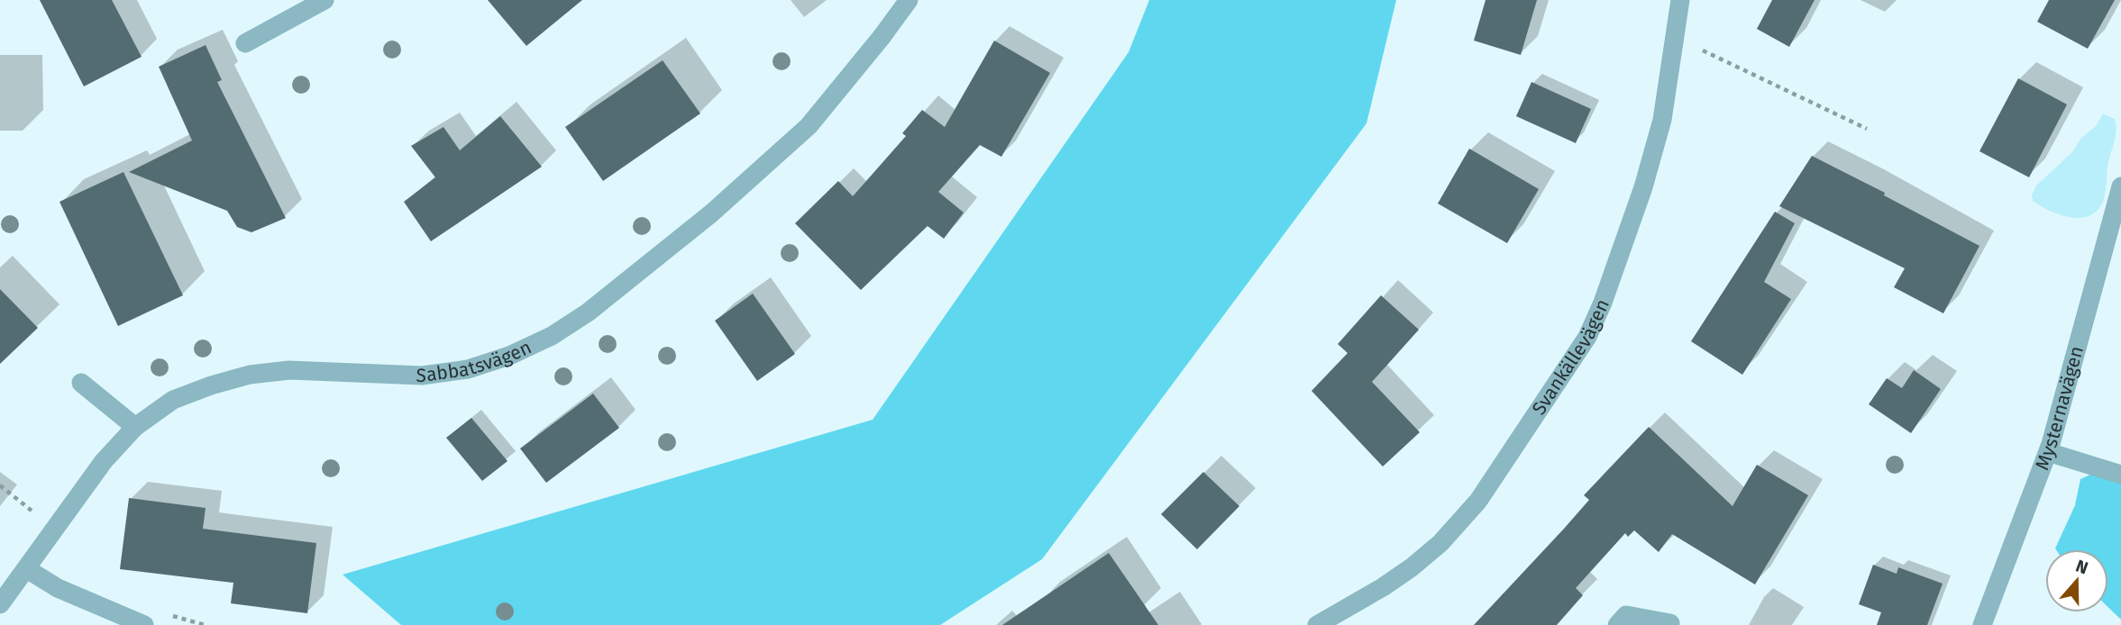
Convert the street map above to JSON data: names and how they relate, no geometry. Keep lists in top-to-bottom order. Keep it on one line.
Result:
{"streets":{"street":["Svankällevägen","Sabbatsvägen","Mysternavägen"]},"north":"top"}
